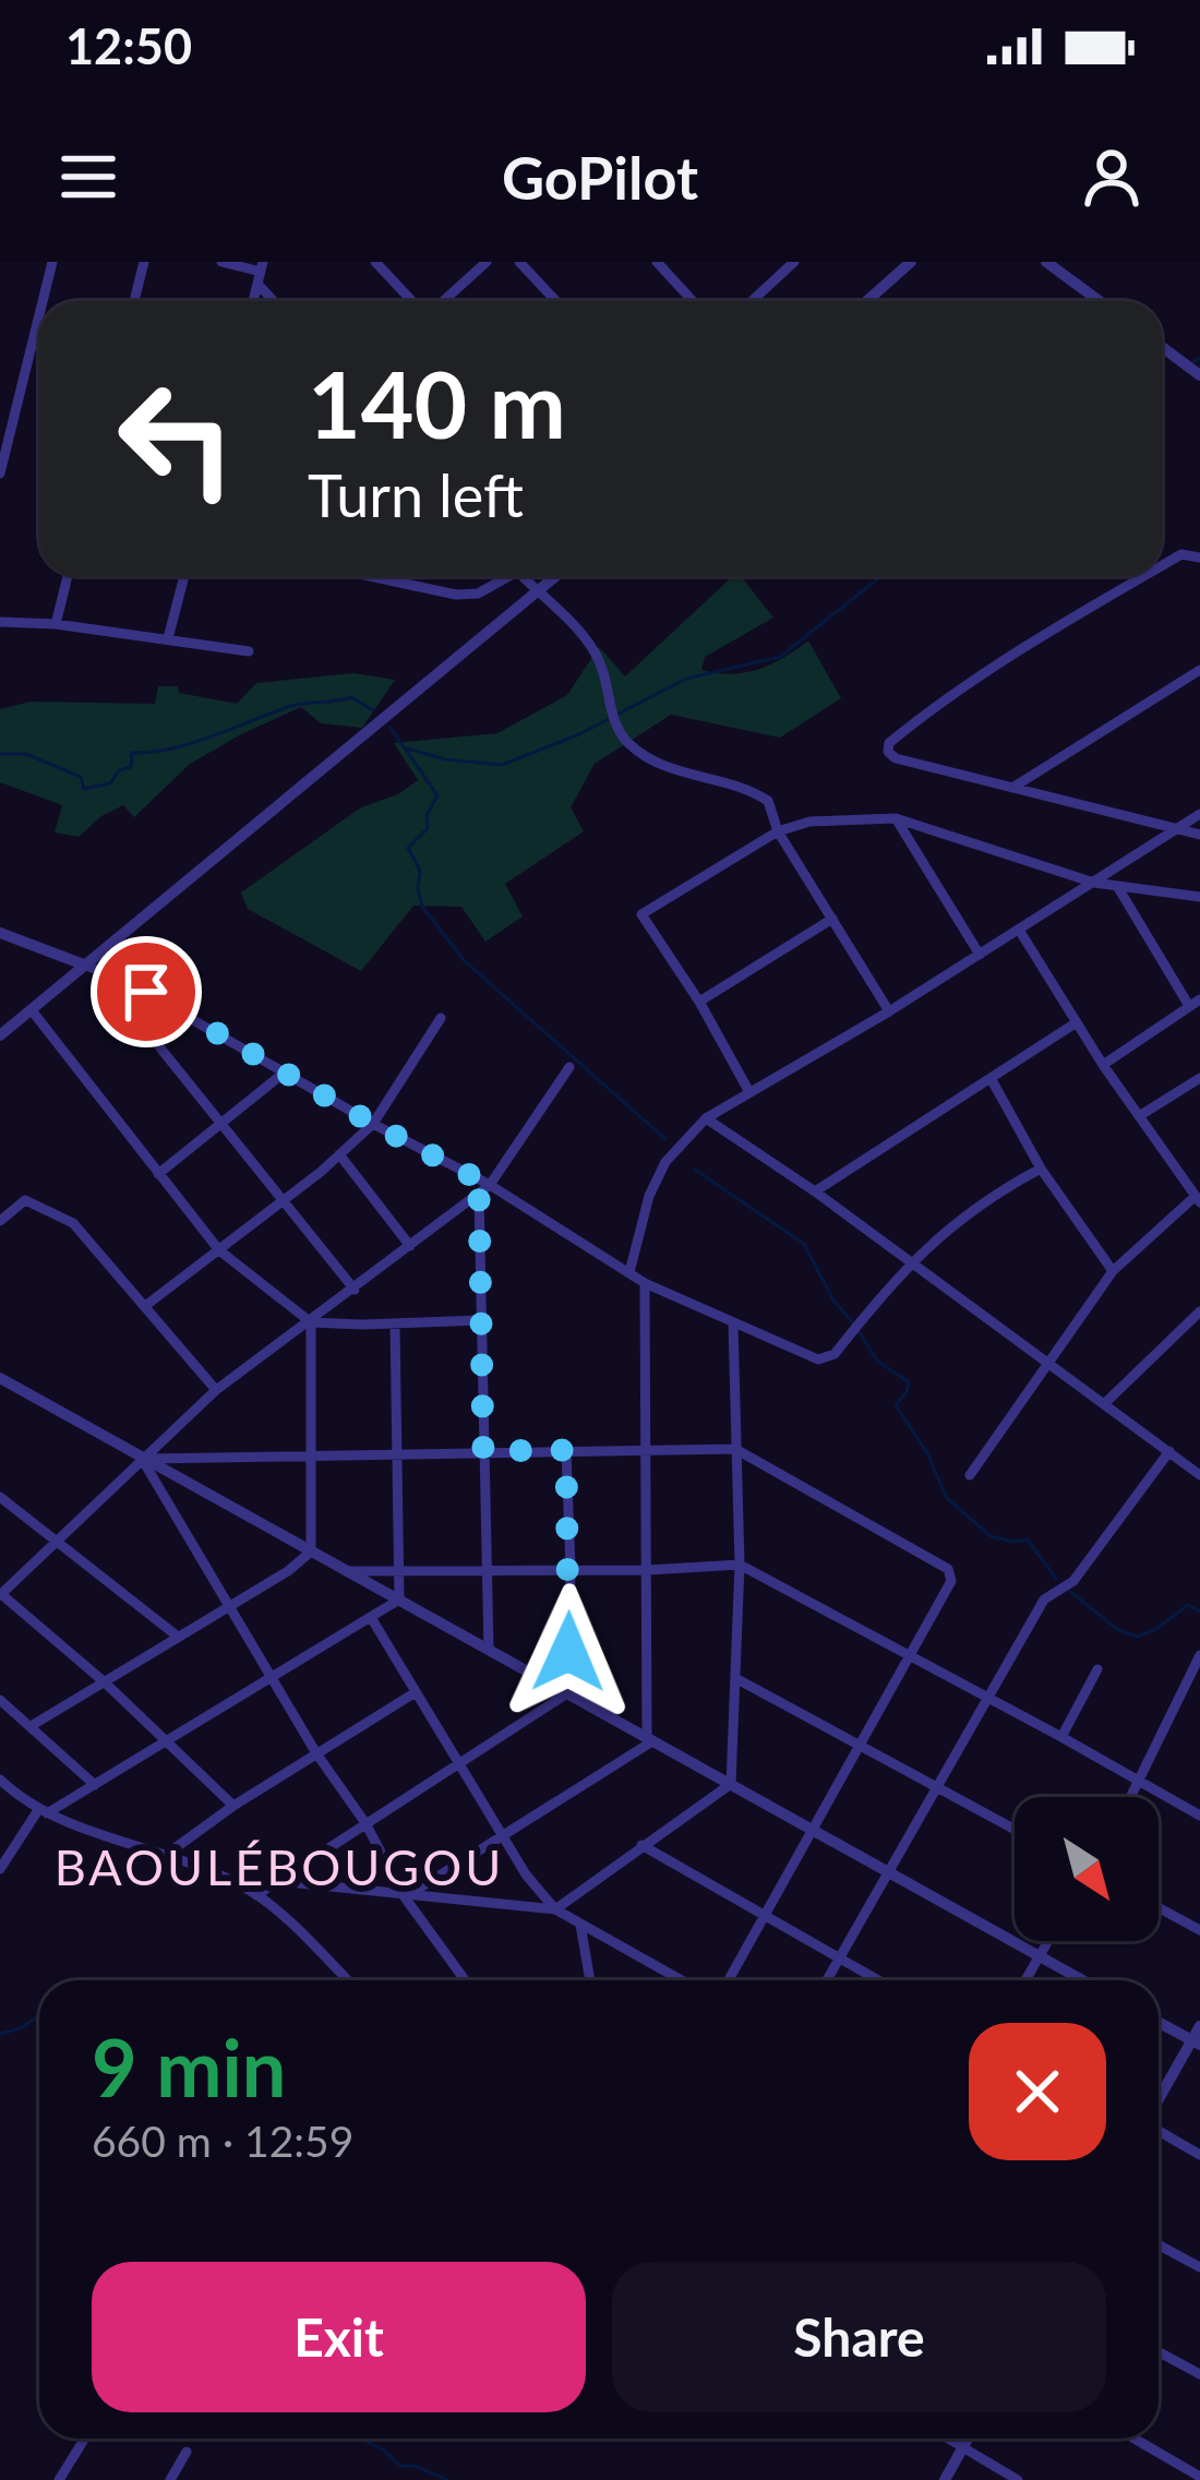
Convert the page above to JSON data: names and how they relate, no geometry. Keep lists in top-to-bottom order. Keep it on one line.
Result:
{"districts":["BAOULÉBOUGOU"],"north":"bottom right","page":{"status":"12:50","header":"GoPilot","turn":["140 m","Turn left"],"heading":["9 min","660 m · 12:59"],"buttons":["Exit","Share"]}}
